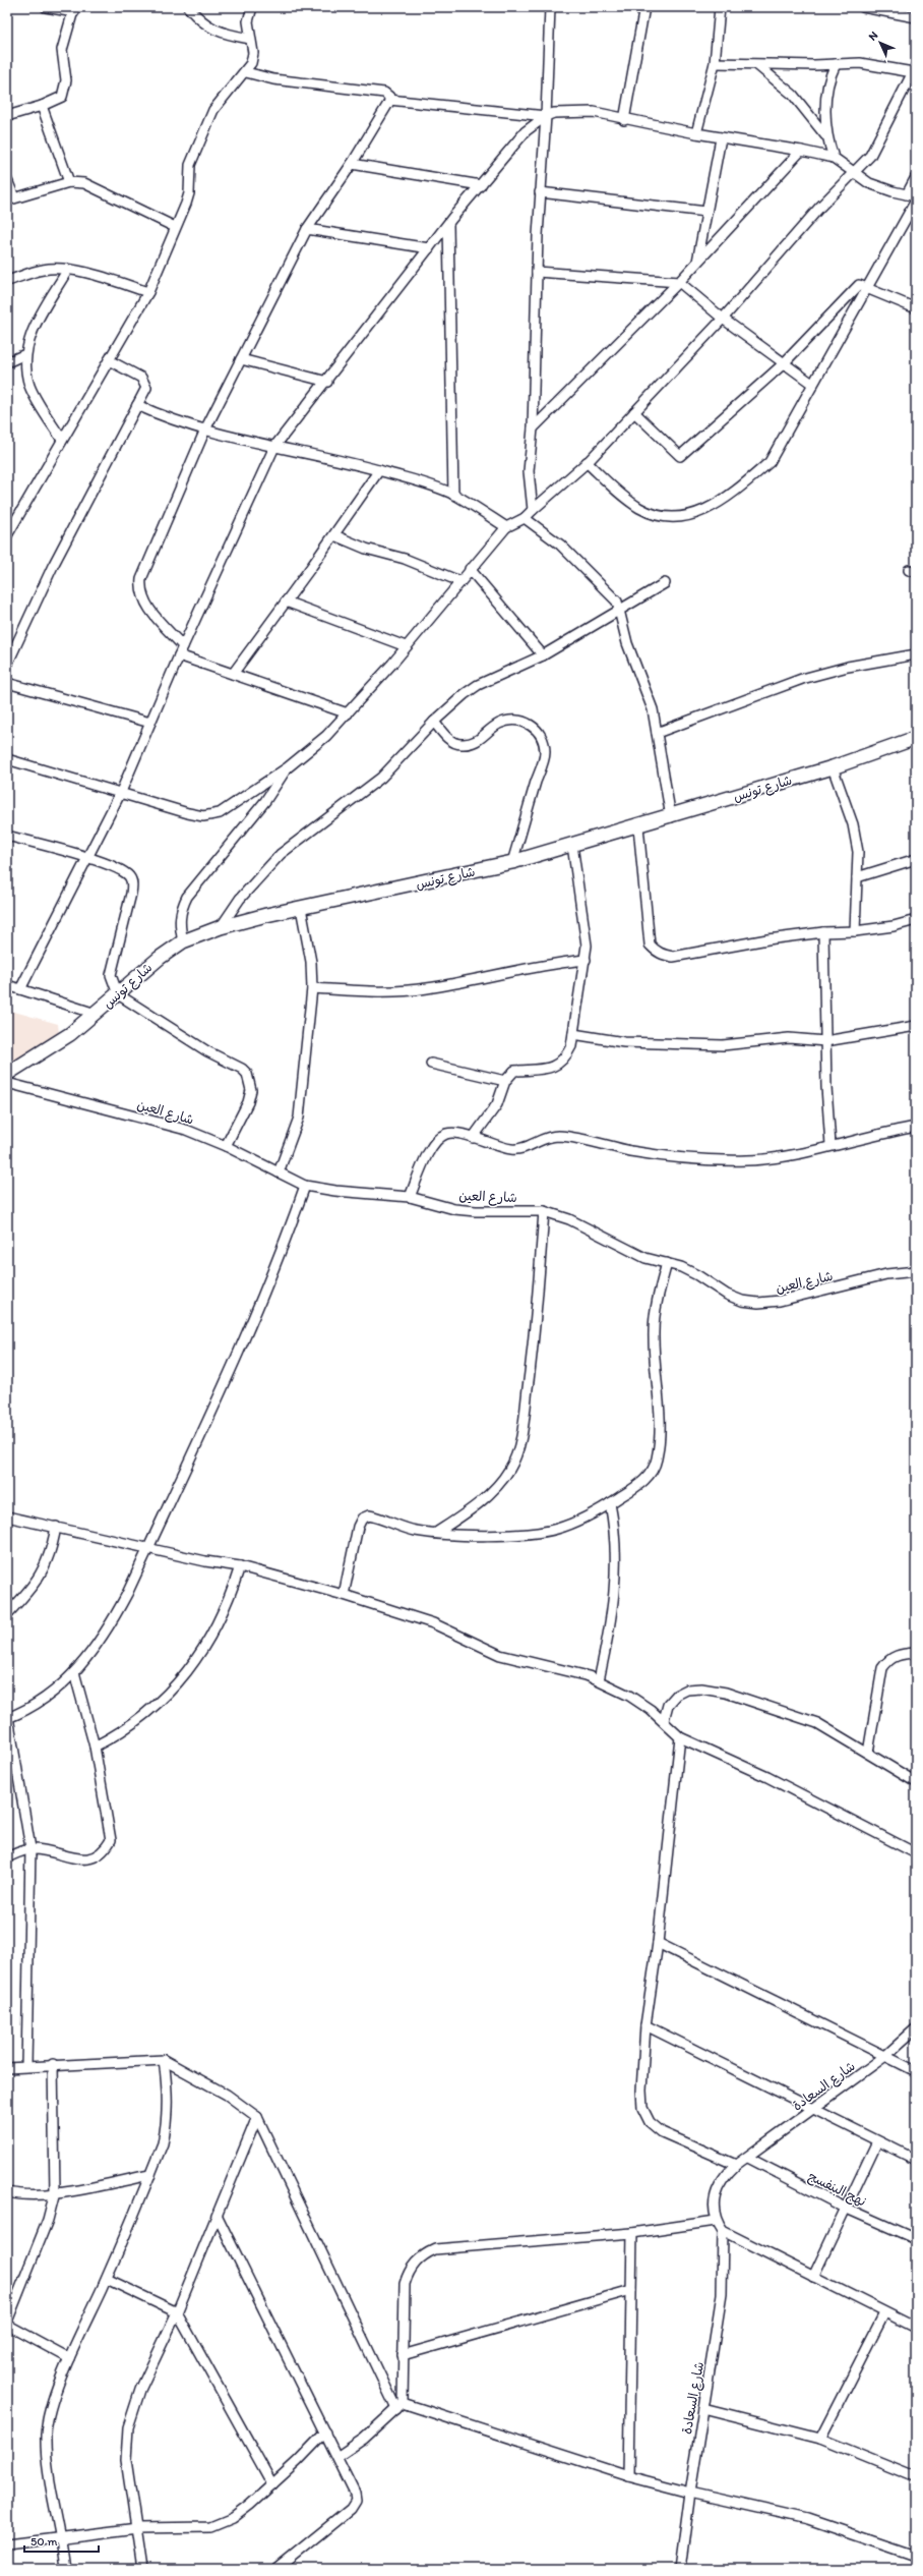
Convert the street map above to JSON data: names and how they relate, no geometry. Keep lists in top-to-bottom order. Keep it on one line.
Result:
{"streets":{"street":["شارع تونس","شارع العين","شارع السعادة","نهج البنفسج"]},"crossings":[["شارع السعادة","نهج البنفسج"]],"scale_bar":"50 m","north":"top left"}
